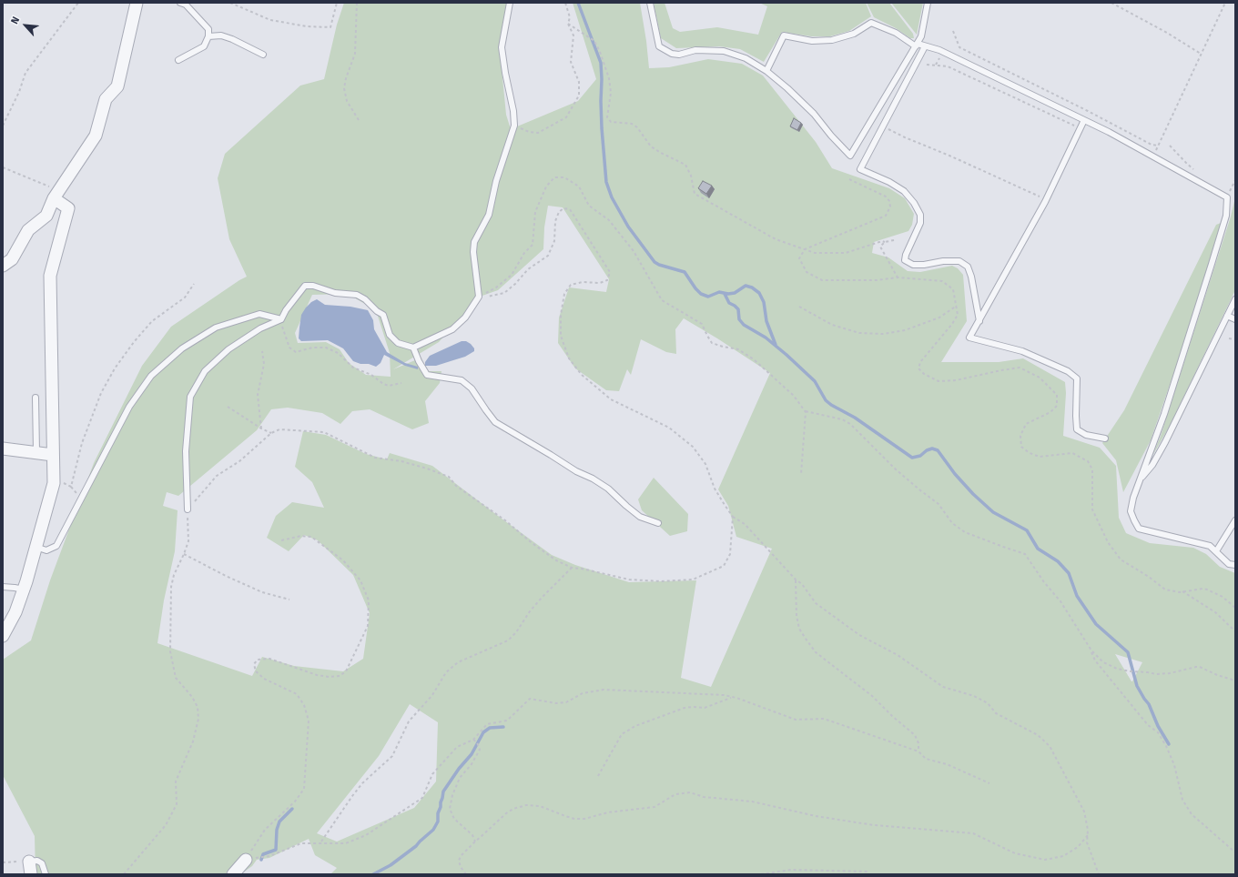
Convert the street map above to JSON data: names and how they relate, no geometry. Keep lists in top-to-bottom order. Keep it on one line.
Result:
{"north":"top left"}
